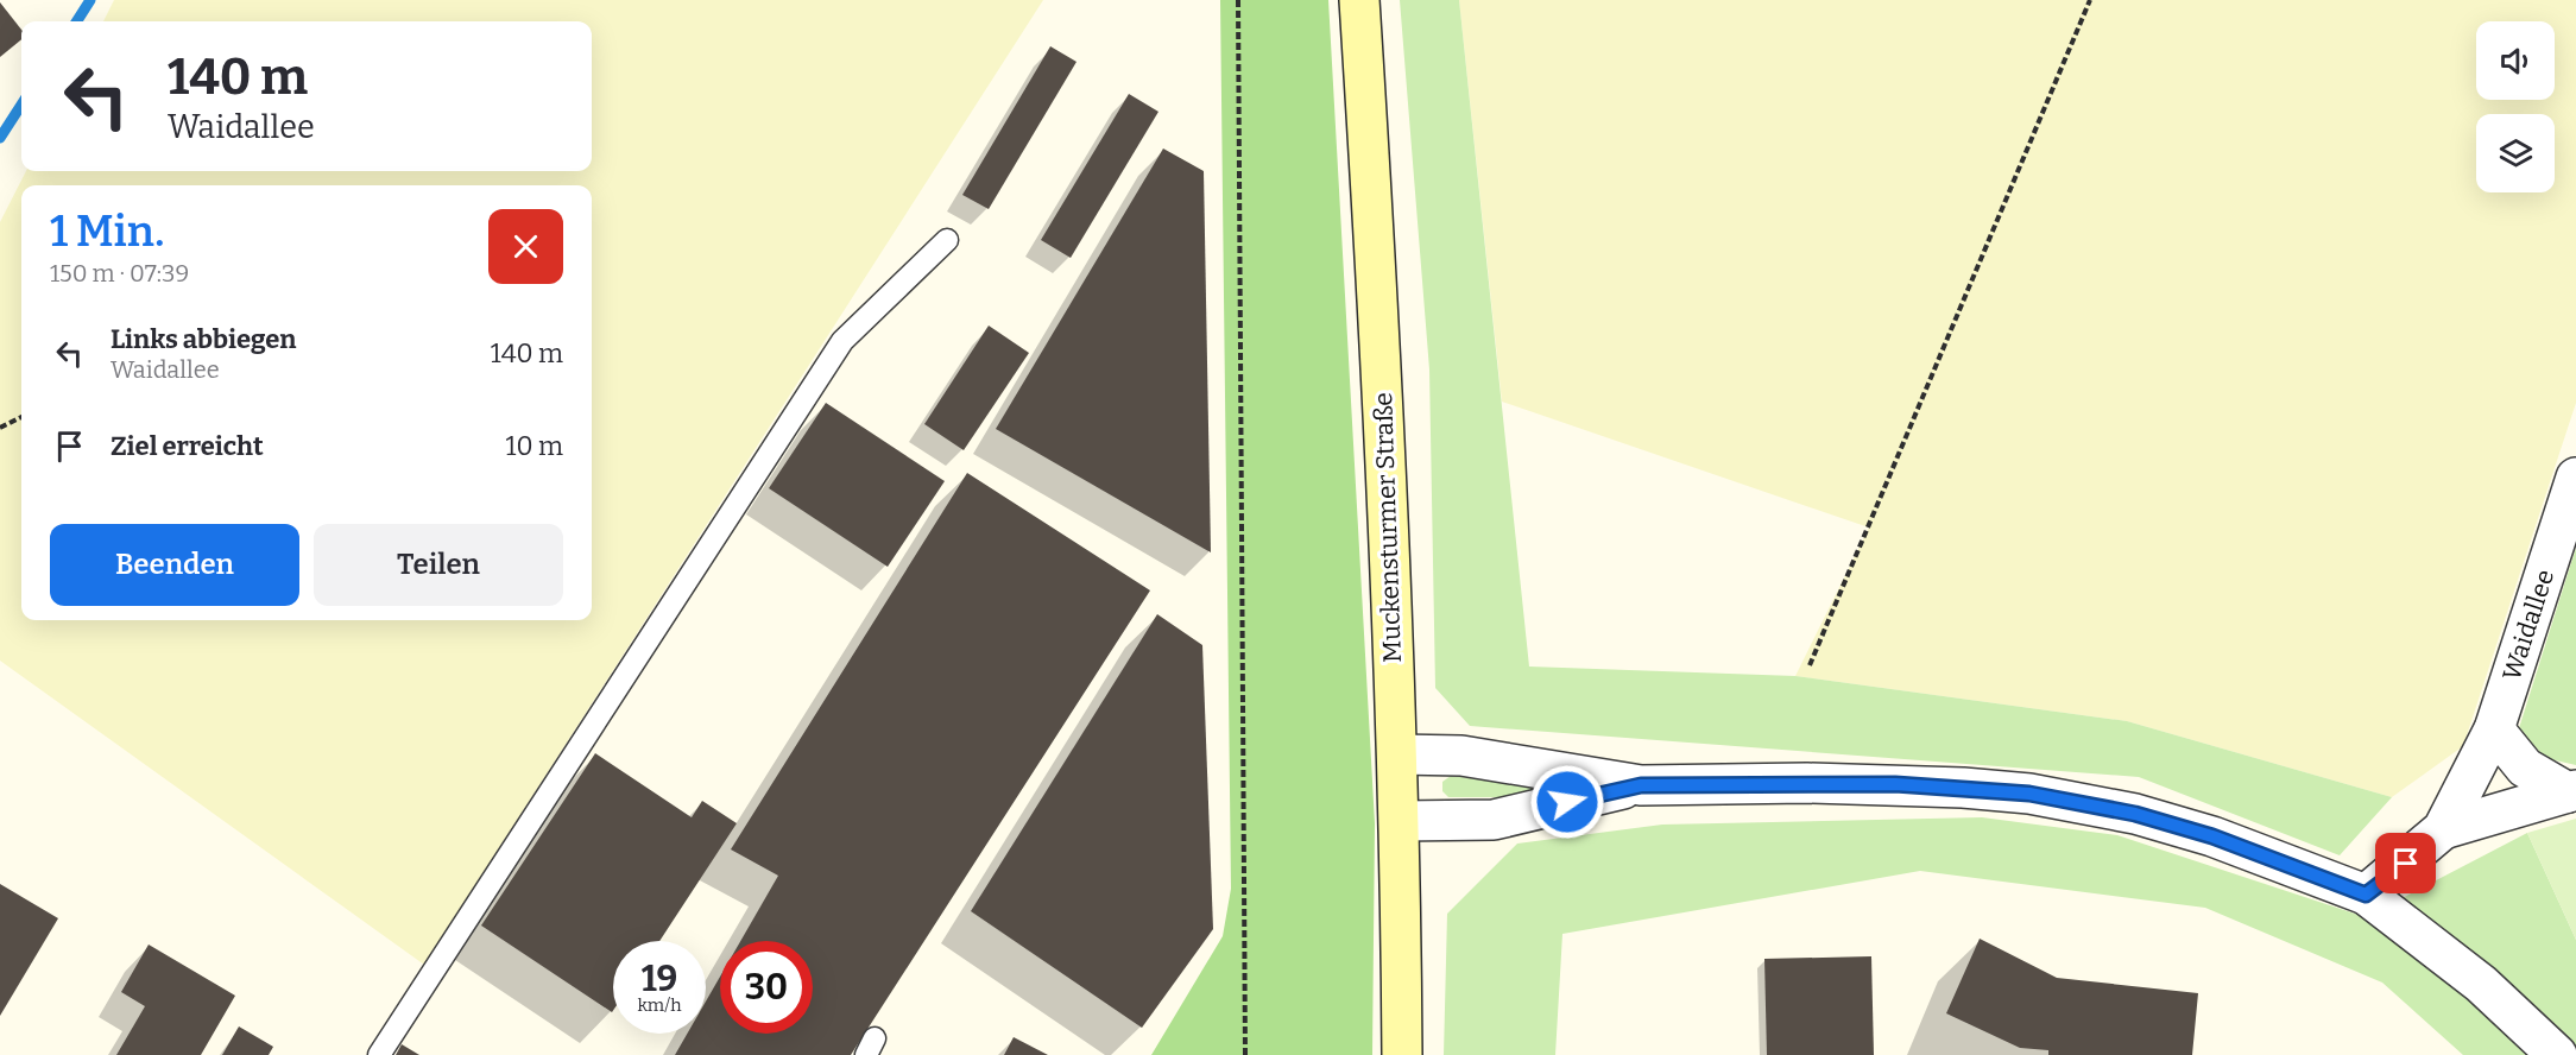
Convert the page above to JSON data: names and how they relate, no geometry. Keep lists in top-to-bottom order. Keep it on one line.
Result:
{"streets":{"main road":["Muckensturmer Straße"],"street":["Waidallee"]},"page":{"turn":["140 m","Waidallee"],"heading":["1 Min.","150 m · 07:39"],"list":[{"name":"Links abbiegen","note":"Waidallee","value":"140 m"},{"name":"Ziel erreicht","value":"10 m"}],"buttons":["Beenden","Teilen"],"speed":"19 km/h","limit":"30"}}
